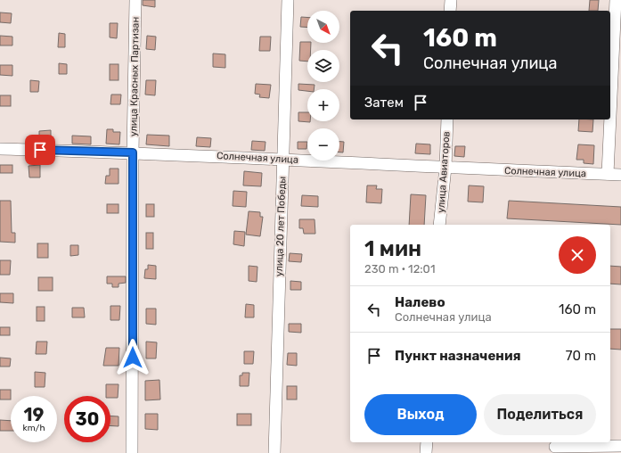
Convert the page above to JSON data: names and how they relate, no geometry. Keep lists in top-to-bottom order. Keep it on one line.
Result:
{"streets":{"street":["улица Красных Партизан","Солнечная улица","улица Авиаторов","улица 20 лет Победы"]},"crossings":[["улица Красных Партизан","Солнечная улица"],["Солнечная улица","улица Авиаторов"],["Солнечная улица","улица 20 лет Победы"]],"north":"bottom right","page":{"map_buttons":["+","−"],"turn":["160 m","Солнечная улица"],"then":"Затем","heading":["1 мин","230 m · 12:01"],"list":[{"name":"Налево","note":"Солнечная улица","value":"160 m"},{"name":"Пункт назначения","value":"70 m"}],"buttons":["Выход","Поделиться"],"speed":"19 km/h","limit":"30"}}
